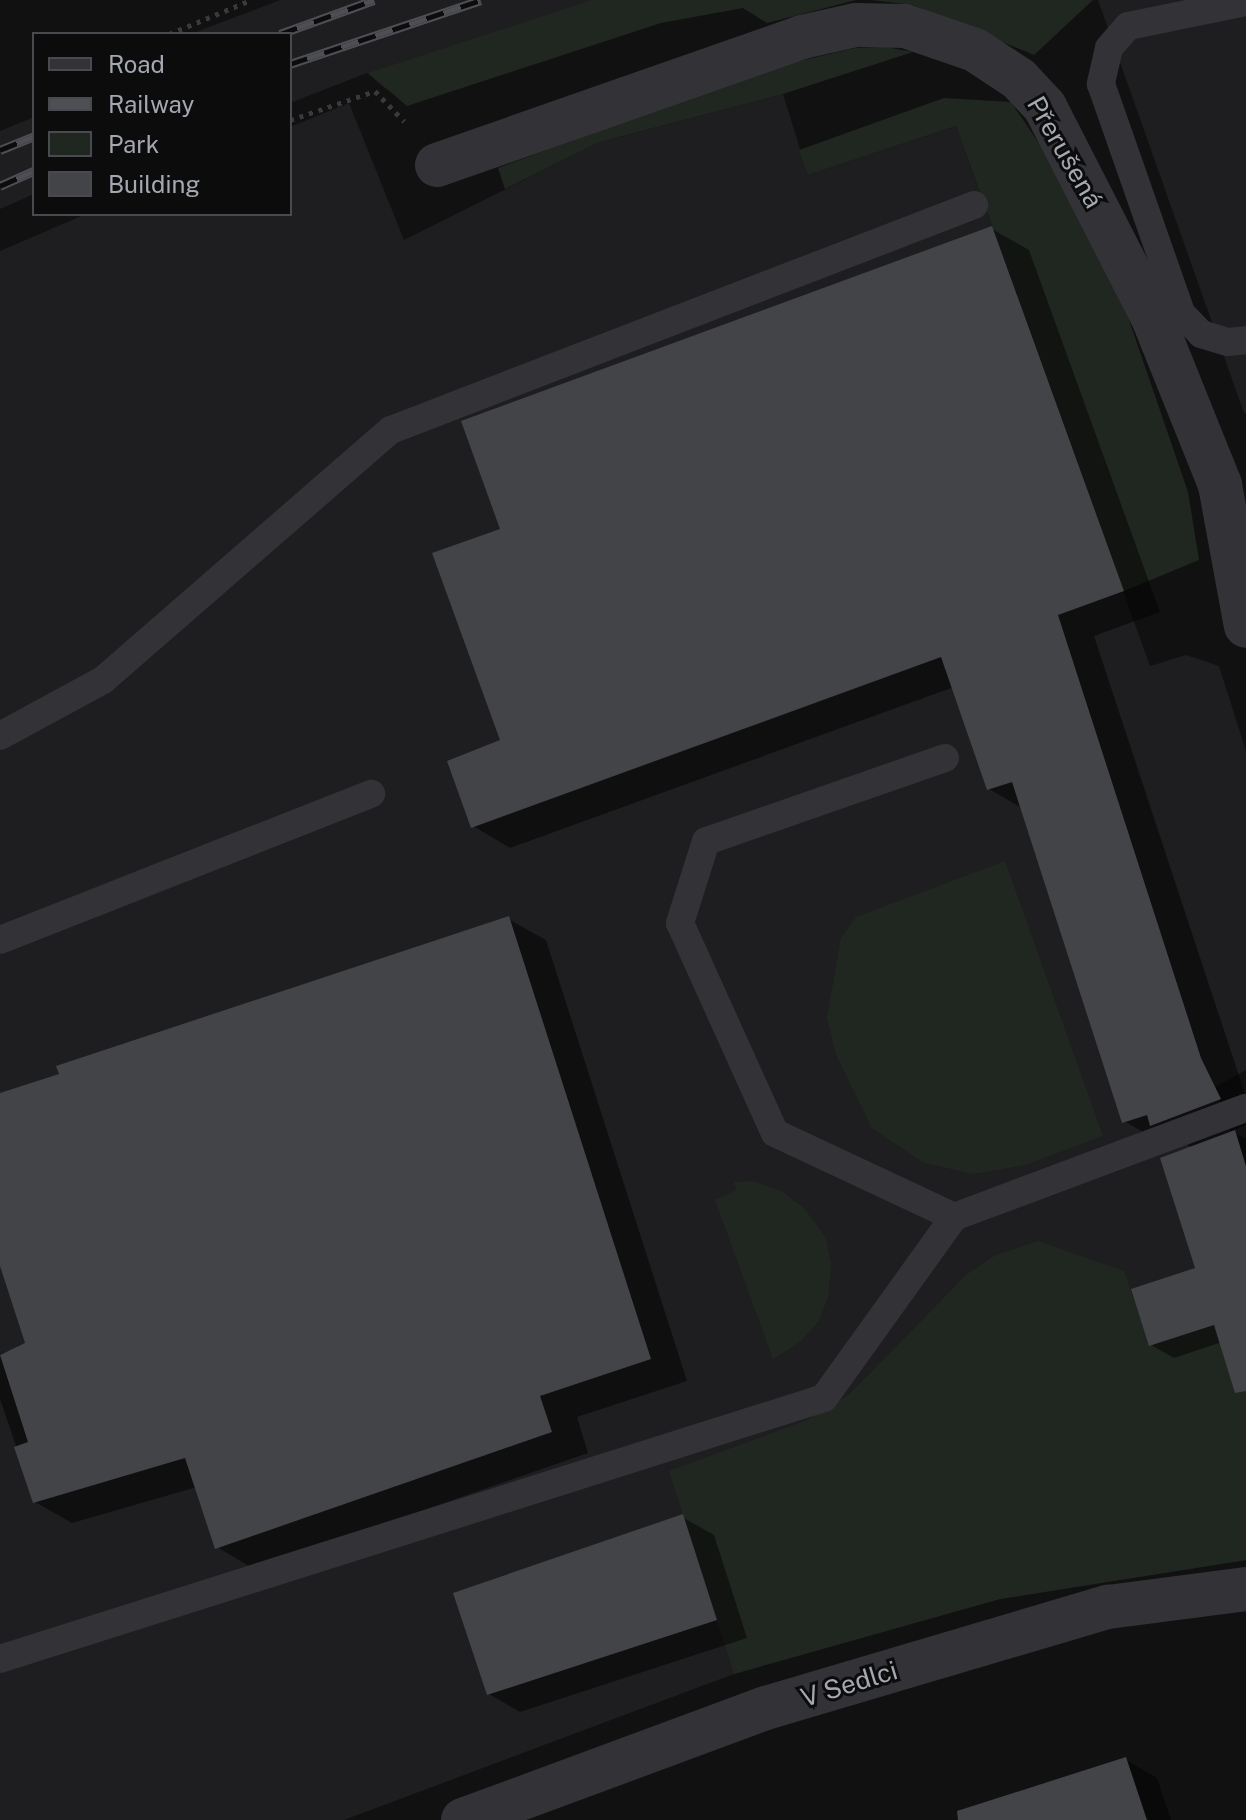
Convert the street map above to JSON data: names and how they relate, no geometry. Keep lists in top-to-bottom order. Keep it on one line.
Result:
{"streets":{"street":["Přerušená","V Sedlci"]},"legend":["Road","Railway","Park","Building"]}
